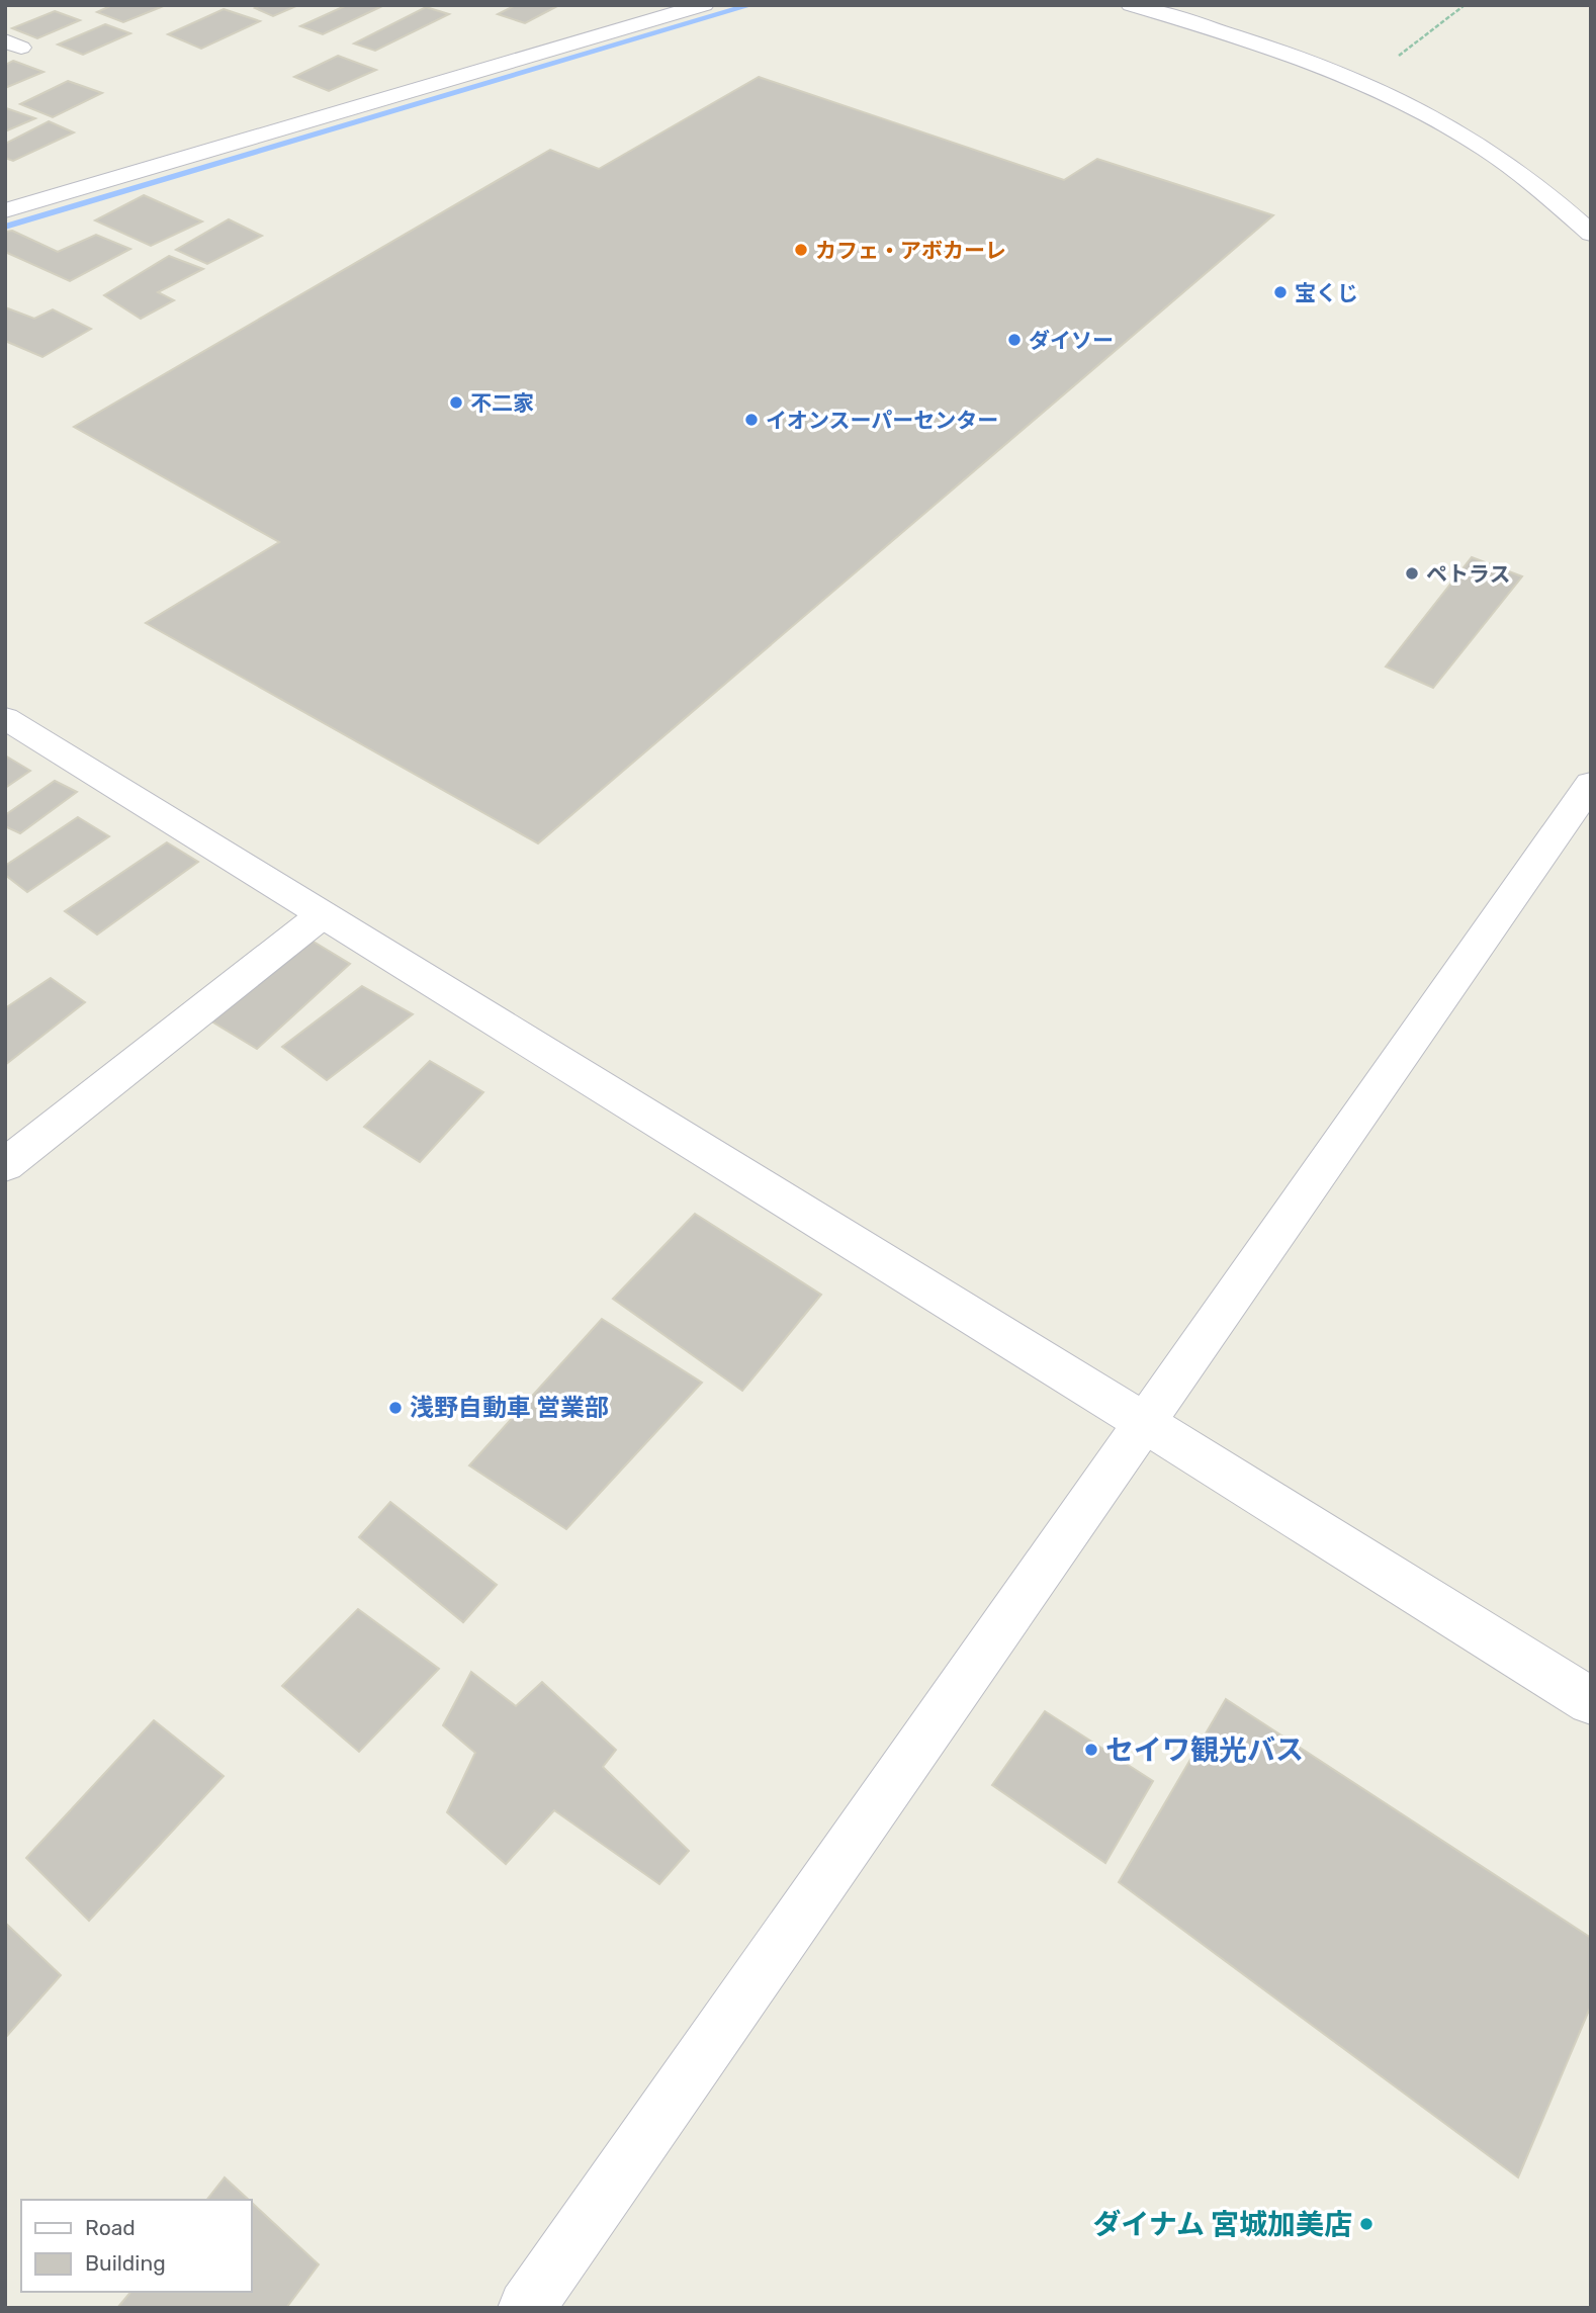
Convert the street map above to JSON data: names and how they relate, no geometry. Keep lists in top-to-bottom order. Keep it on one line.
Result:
{"places":["カフェ・アボカーレ","宝くじ","ダイソー","不二家","イオンスーパーセンター","ペトラス","浅野自動車 営業部","セイワ観光バス","ダイナム 宮城加美店"],"legend":["Road","Building"]}
